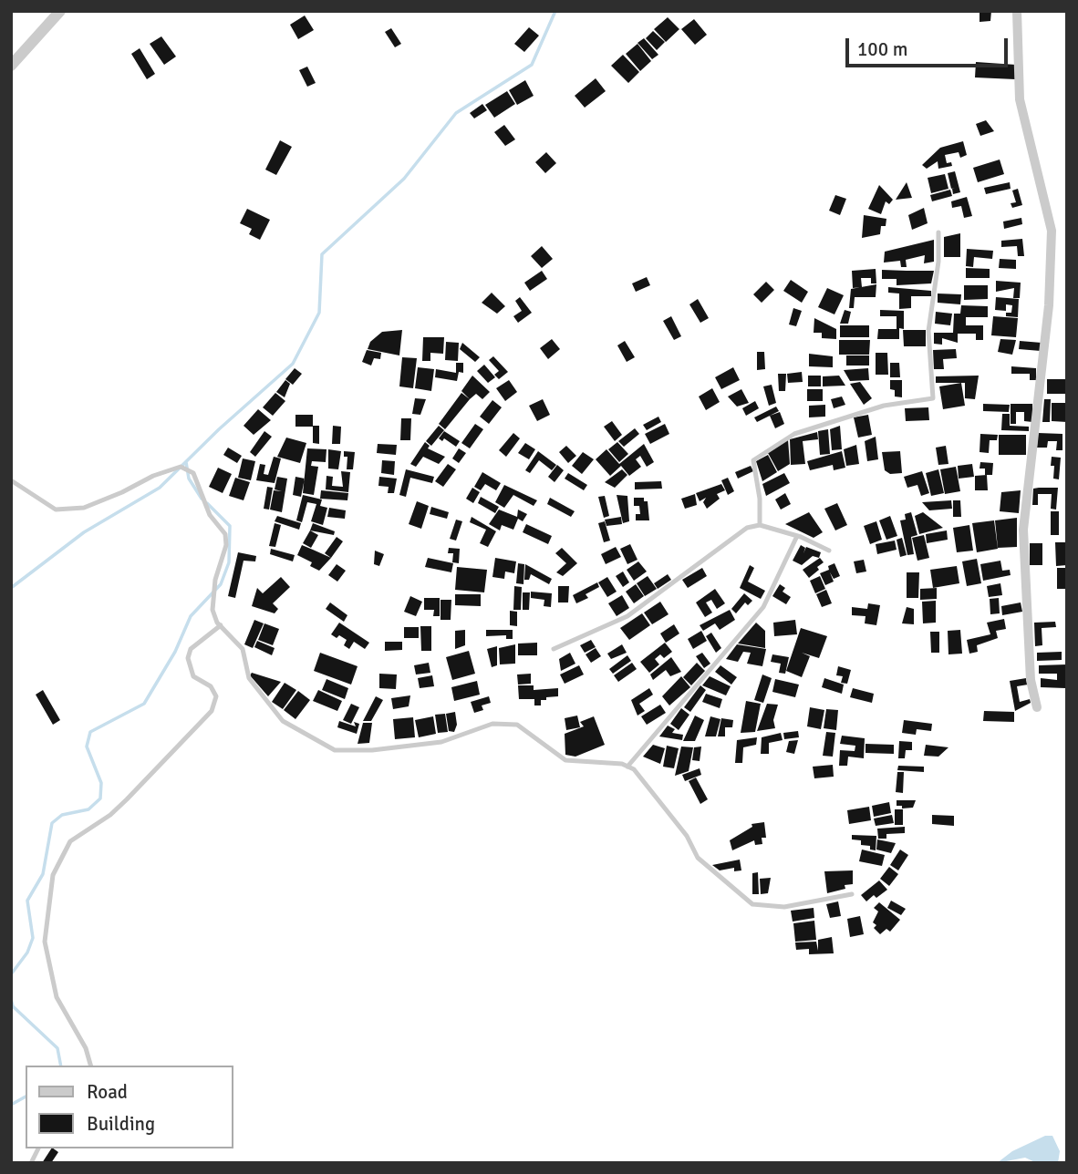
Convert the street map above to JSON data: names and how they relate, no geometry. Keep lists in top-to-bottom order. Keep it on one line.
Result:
{"legend":["Road","Building"],"scale_bar":"100 m"}
